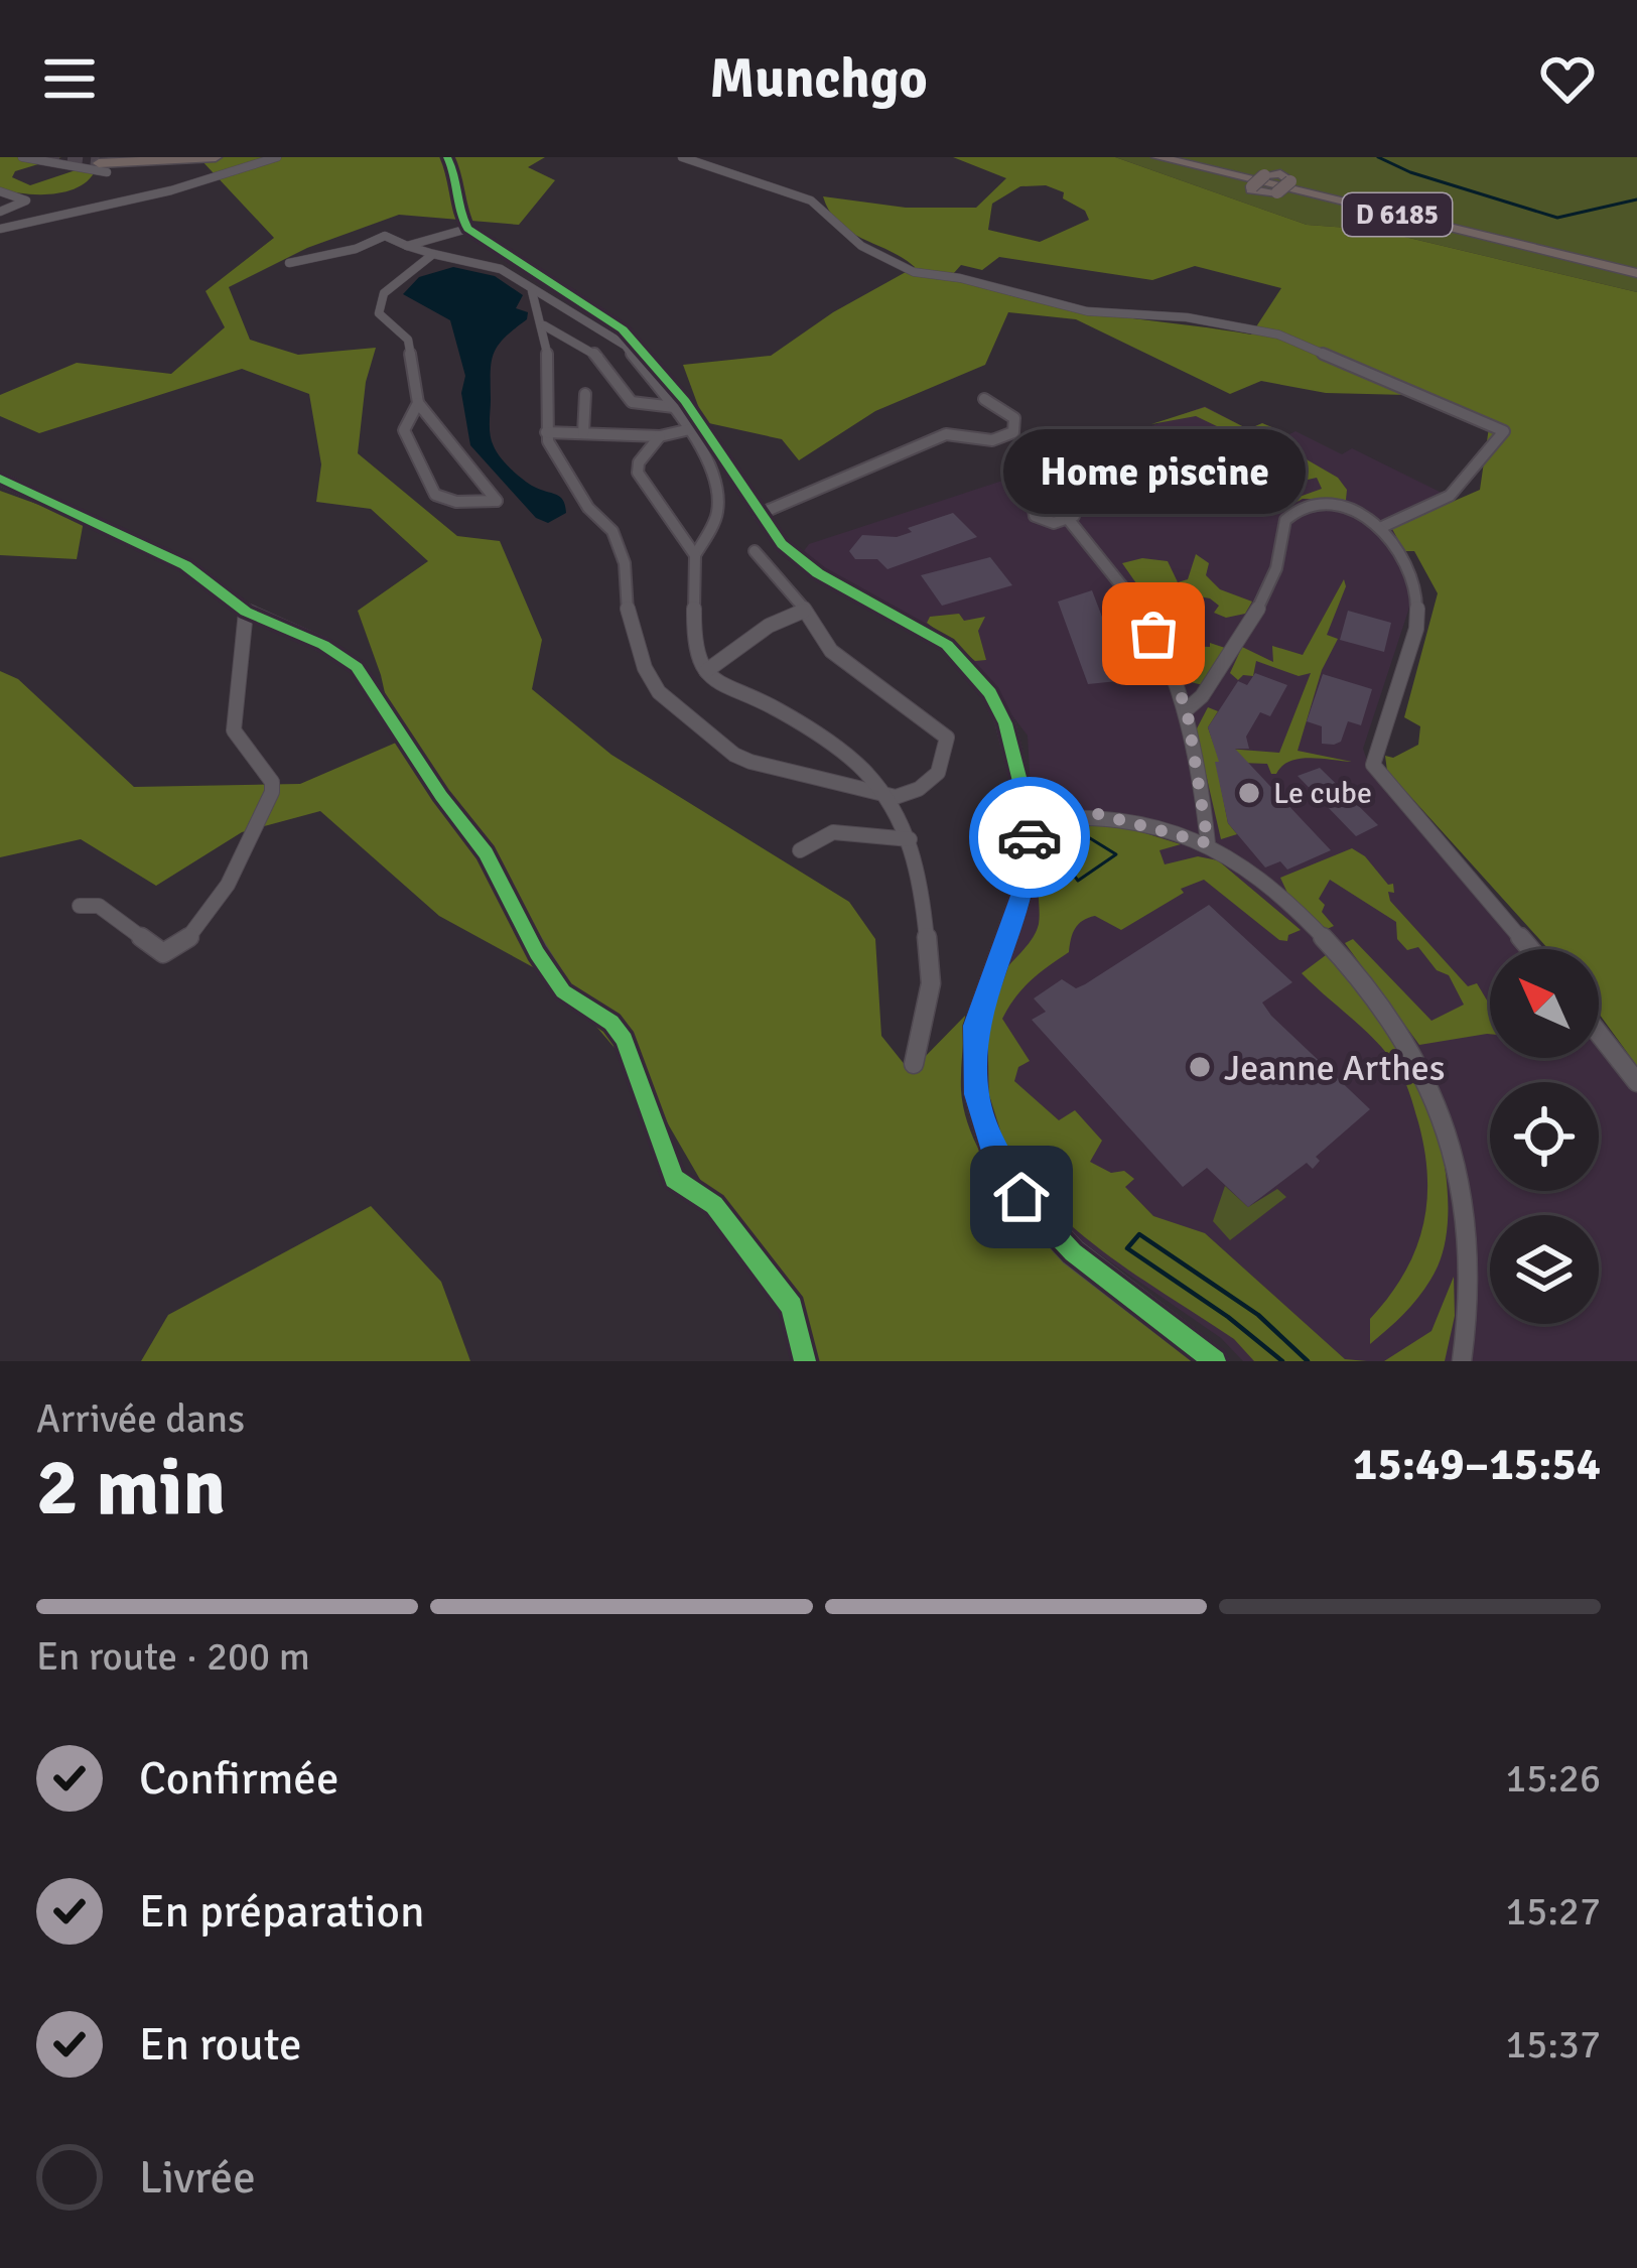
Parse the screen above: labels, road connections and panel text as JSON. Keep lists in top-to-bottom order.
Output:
{
  "streets": {
    "highway": ["D 6185"]
  },
  "places": ["Home piscine", "Le cube", "Jeanne Arthes"],
  "north": "top left",
  "page": {
    "header": "Munchgo",
    "bubble": "Home piscine",
    "heading": ["2 min", "Arrivée dans", "15:49–15:54"],
    "bar": "En route · 200 m",
    "list": [
      ["Confirmée", "15:26"],
      ["En préparation", "15:27"],
      ["En route", "15:37"],
      "Livrée"
    ]
  }
}
